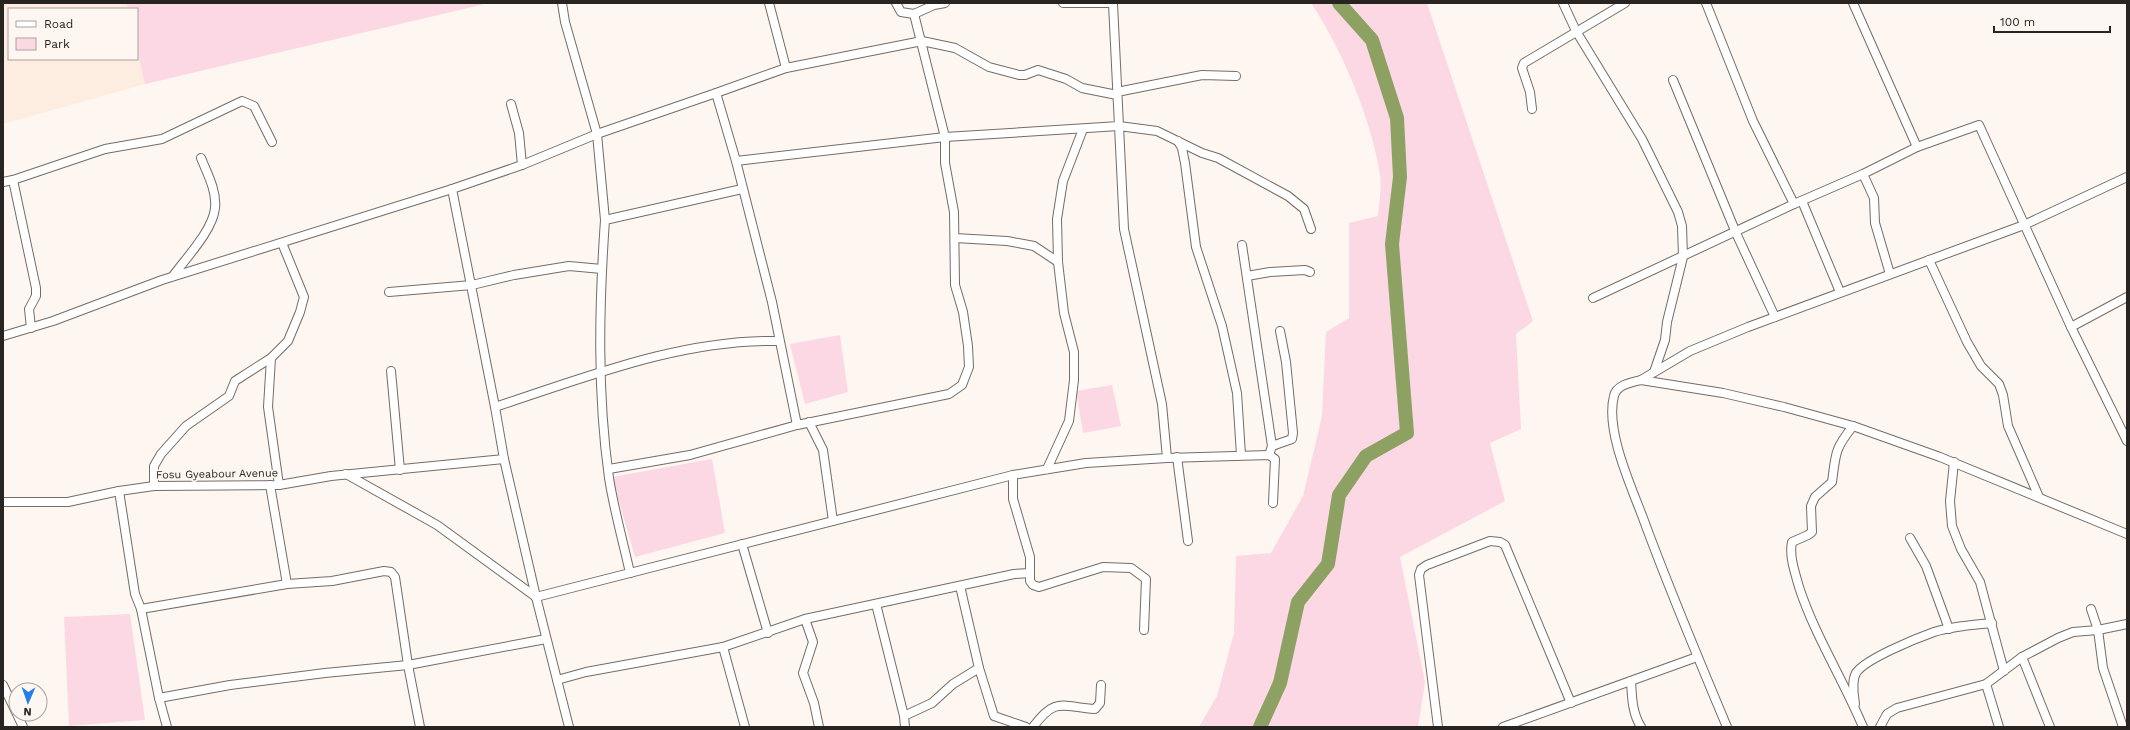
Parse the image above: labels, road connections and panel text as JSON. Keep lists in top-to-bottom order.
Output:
{
  "streets": {
    "street": ["Fosu Gyeabour Avenue"]
  },
  "legend": ["Road", "Park"],
  "scale_bar": "100 m",
  "north": "bottom"
}
